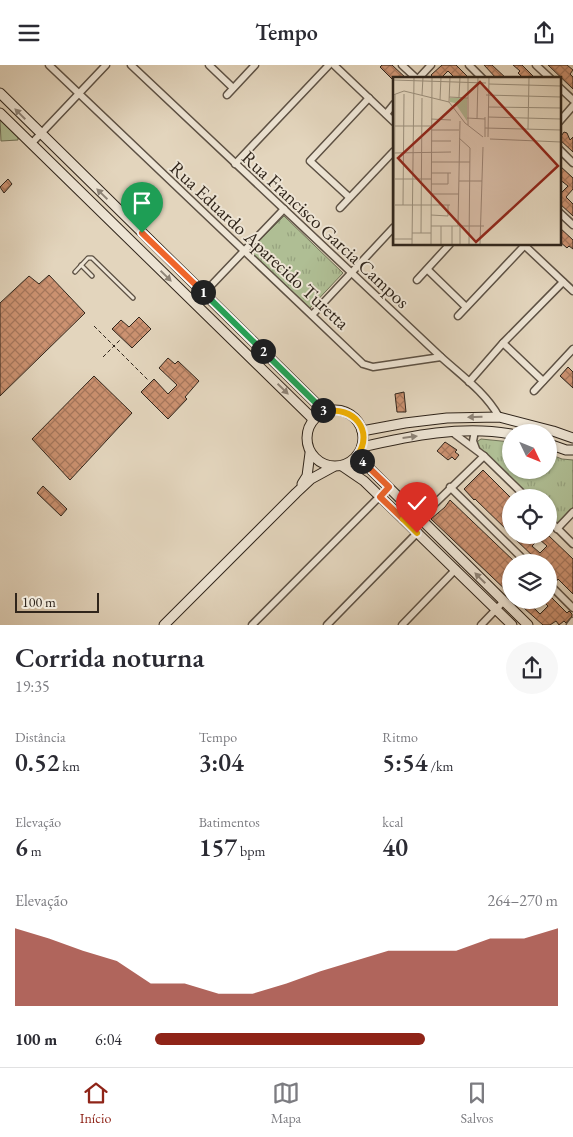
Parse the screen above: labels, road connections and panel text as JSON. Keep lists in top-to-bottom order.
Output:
{
  "streets": {
    "street": ["Rua Francisco Garcia Campos", "Rua Eduardo Aparecido Turetta"]
  },
  "crossings": [
    ["Rua Francisco Garcia Campos", "Rua Eduardo Aparecido Turetta"]
  ],
  "scale_bar": "100 m",
  "north": "bottom right",
  "page": {
    "header": "Tempo",
    "pins": [
      "1",
      "2",
      "3",
      "4"
    ],
    "scale": "100 m",
    "heading": ["Corrida noturna", "19:35"],
    "stats": [
      ["Distância", "0.52 km"],
      ["Tempo", "3:04"],
      ["Ritmo", "5:54 /km"],
      ["Elevação", "6 m"],
      ["Batimentos", "157 bpm"],
      ["kcal", "40"]
    ],
    "chart": ["Elevação", "264–270 m"],
    "list": [
      {
        "name": "100 m",
        "note": "6:04"
      }
    ],
    "tabs": ["Início", "Mapa", "Salvos"]
  }
}
